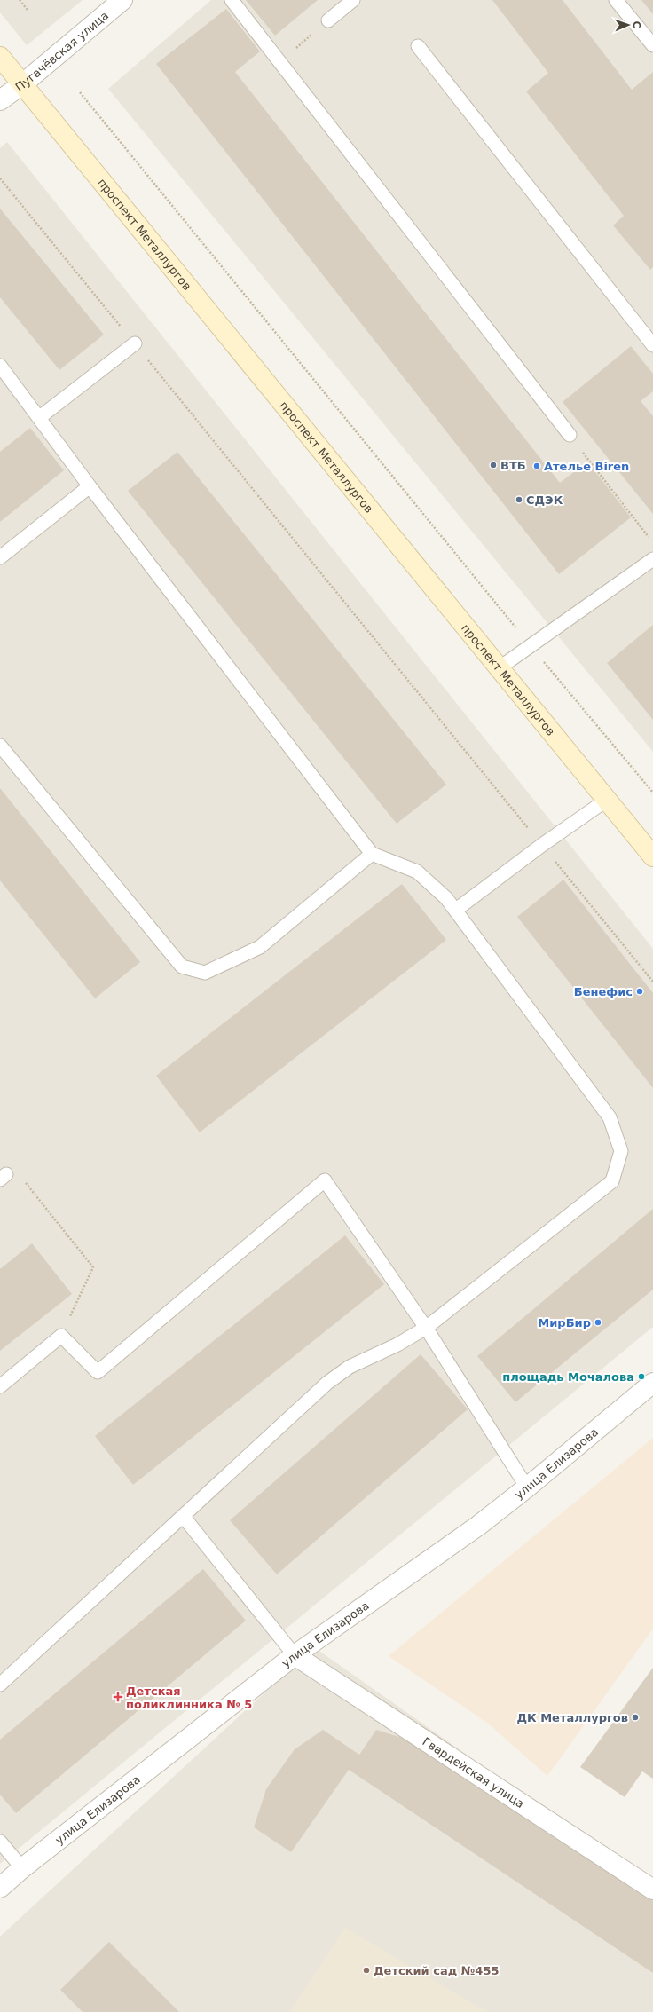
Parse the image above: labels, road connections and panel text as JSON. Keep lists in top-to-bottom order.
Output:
{
  "streets": {
    "street": [
      "Пугачёвская улица",
      "проспект Металлургов",
      "улица Елизарова",
      "Гвардейская улица"
    ]
  },
  "crossings": [
    ["Пугачёвская улица", "проспект Металлургов"],
    ["улица Елизарова", "Гвардейская улица"]
  ],
  "places": {
    "other": [
      "ВТБ",
      "Ателье Biren",
      "СДЭК",
      "Бенефис",
      "МирБир",
      "площадь Мочалова",
      "ДК Металлургов",
      "Детский сад №455"
    ],
    "health": ["Детская поликлинника № 5"]
  },
  "north": "right"
}
